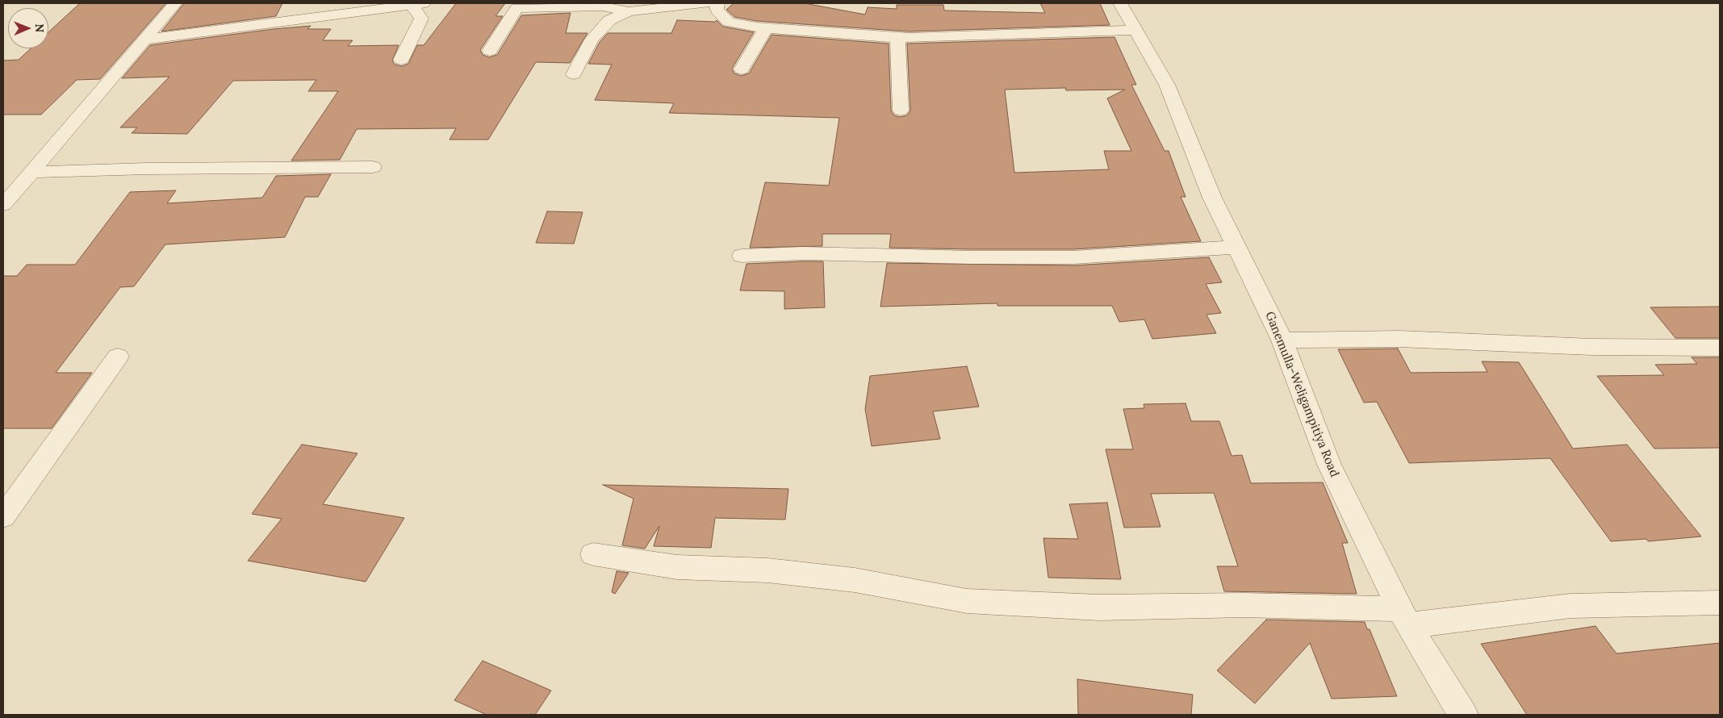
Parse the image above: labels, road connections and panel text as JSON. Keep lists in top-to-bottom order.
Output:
{
  "streets": {
    "street": ["Ganemulla-Weligampitiya Road"]
  },
  "north": "right"
}
